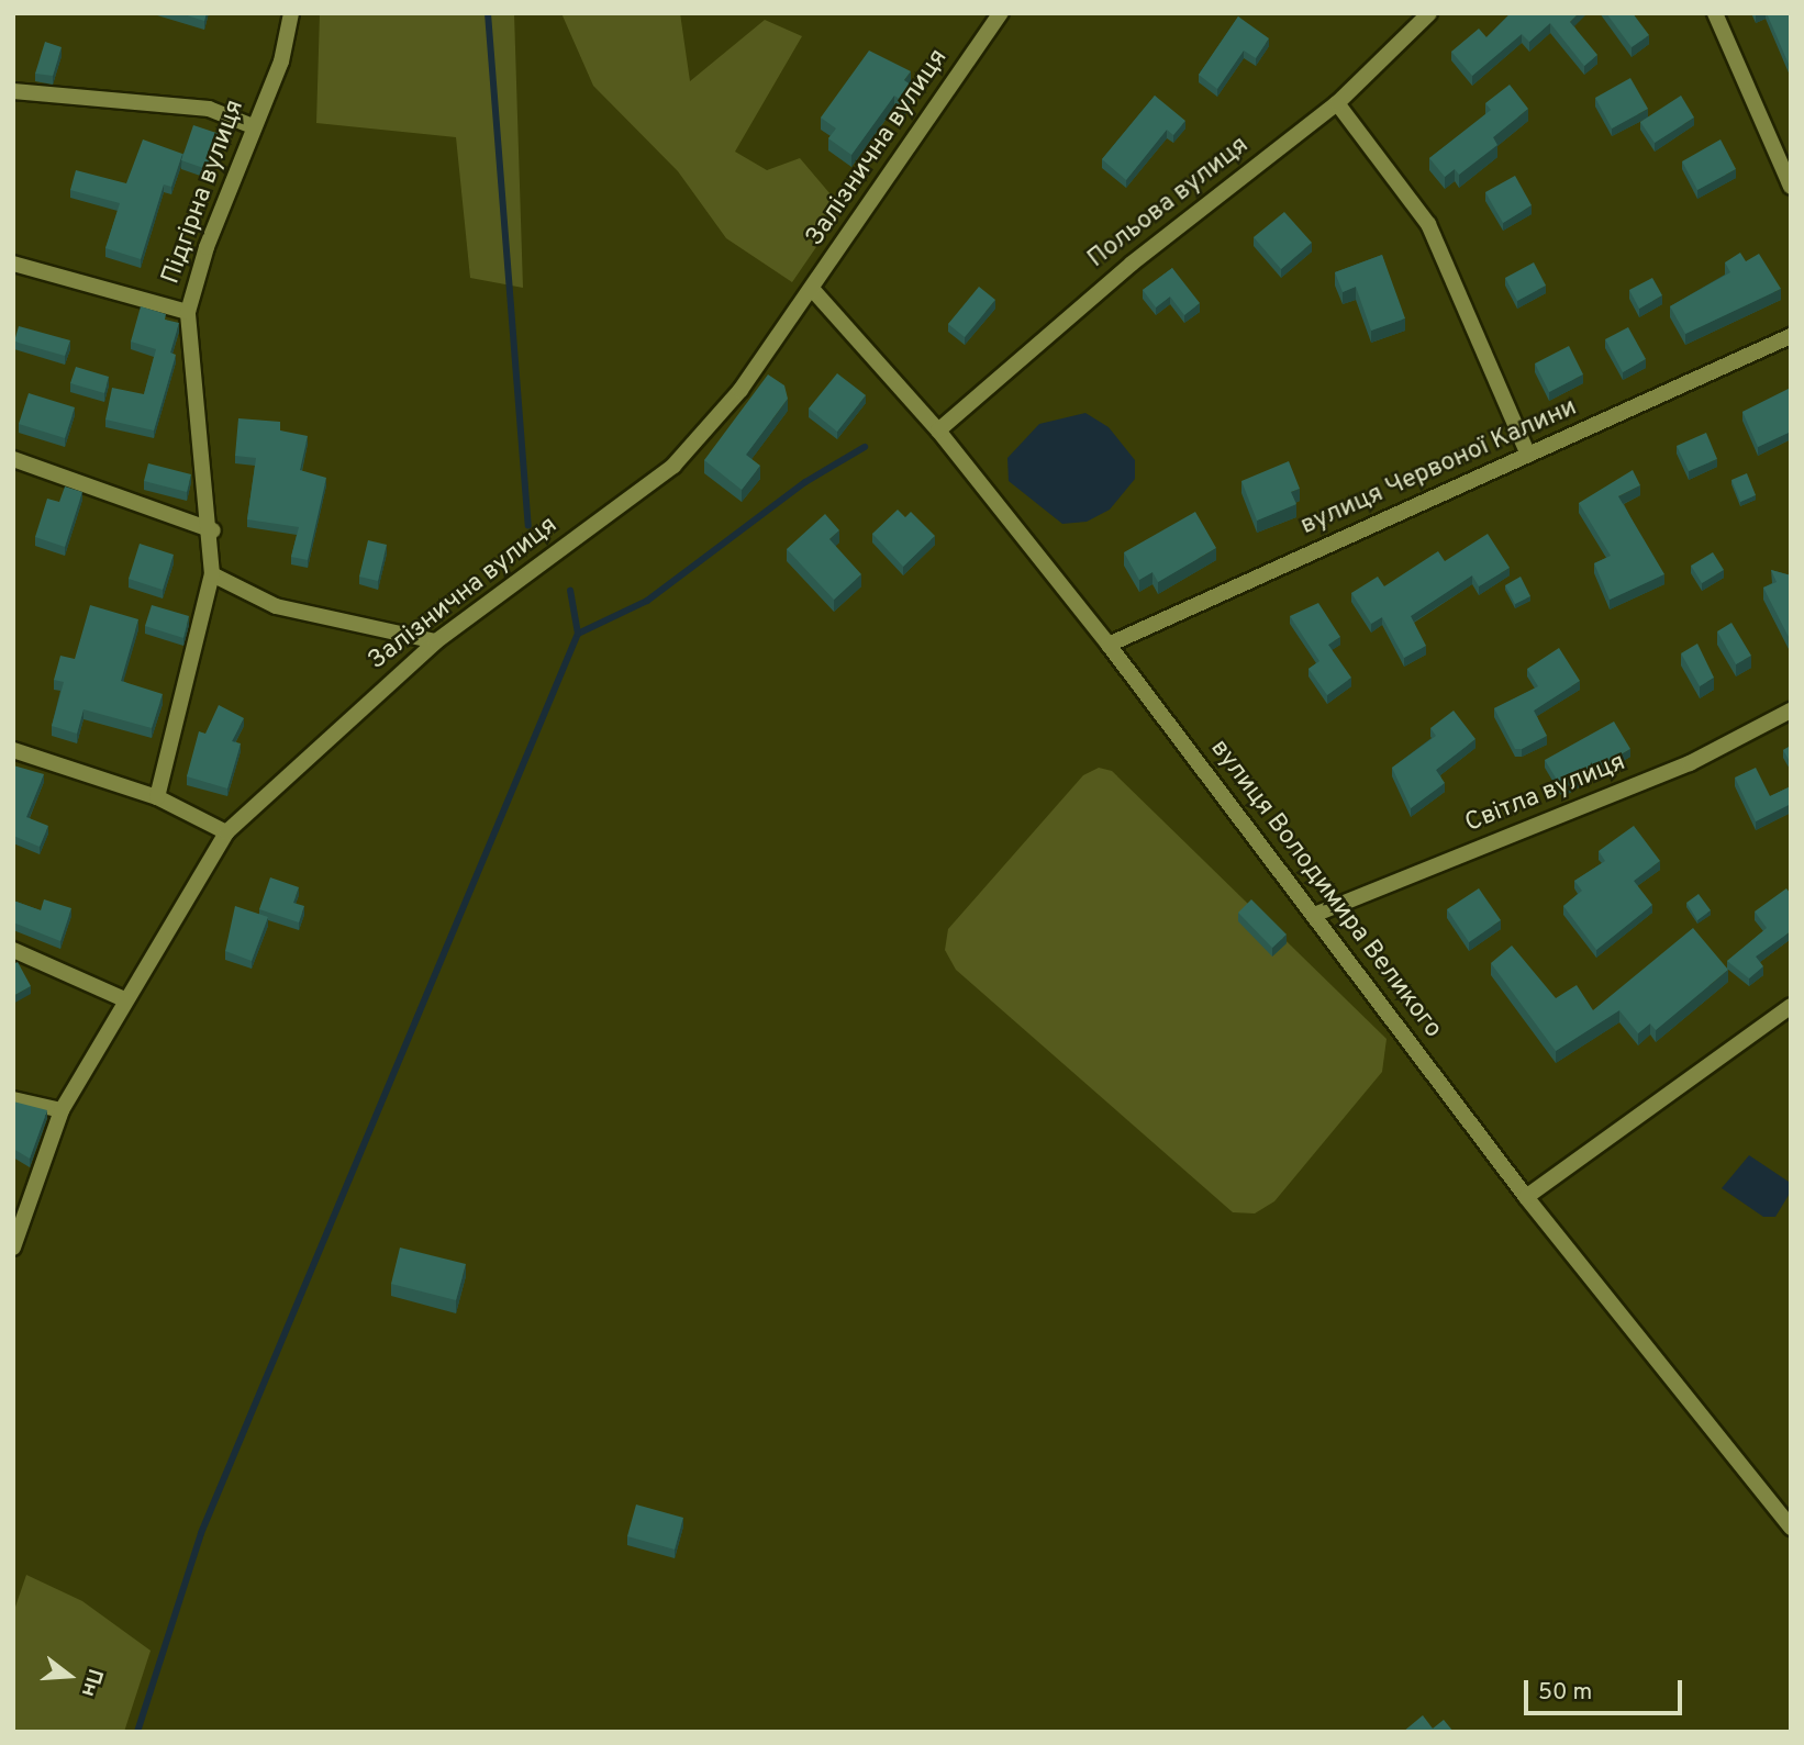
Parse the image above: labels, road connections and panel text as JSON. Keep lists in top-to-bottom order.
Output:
{
  "streets": {
    "street": [
      "Залізнична вулиця",
      "Підгірна вулиця",
      "Польова вулиця",
      "вулиця Червоної Калини",
      "Світла вулиця",
      "вулиця Володимира Великого"
    ]
  },
  "crossings": [
    ["Залізнична вулиця", "вулиця Володимира Великого"],
    ["Польова вулиця", "вулиця Володимира Великого"],
    ["вулиця Червоної Калини", "вулиця Володимира Великого"],
    ["Світла вулиця", "вулиця Володимира Великого"]
  ],
  "scale_bar": "50 m",
  "north": "right"
}
